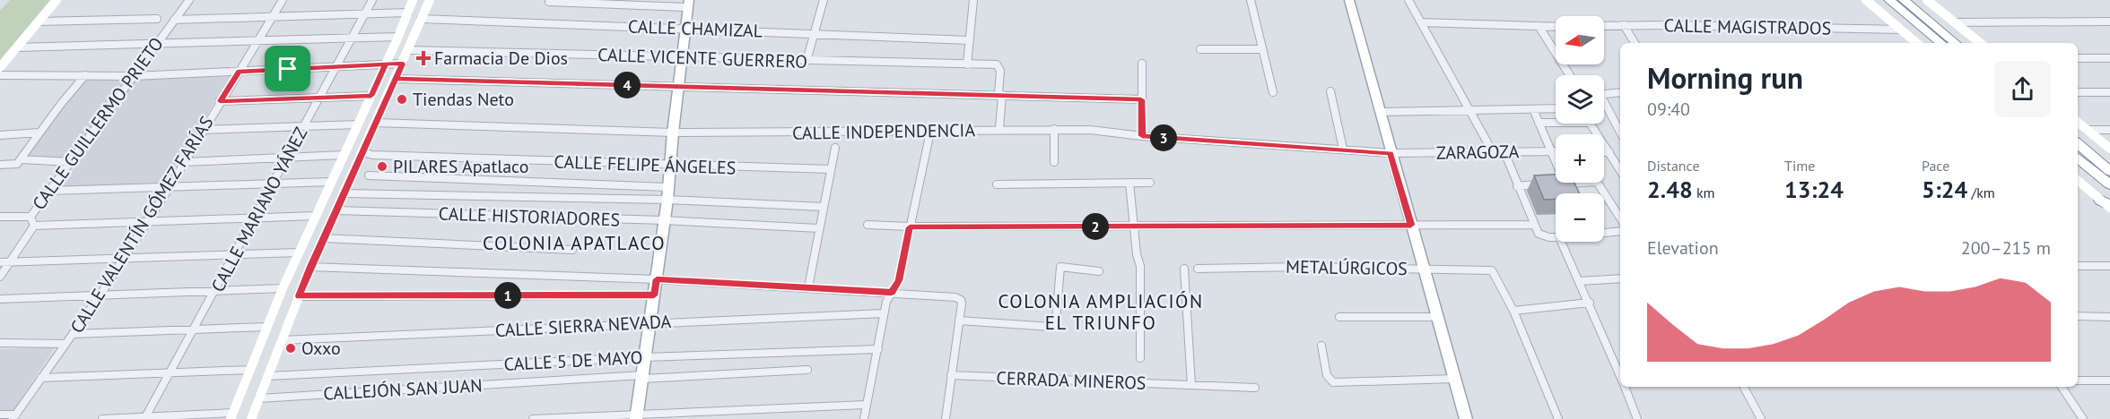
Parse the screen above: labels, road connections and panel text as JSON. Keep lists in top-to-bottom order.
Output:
{
  "streets": {
    "street": [
      "CALLE MAGISTRADOS",
      "CALLE CHAMIZAL",
      "CALLE VICENTE GUERRERO",
      "CALLE GUILLERMO PRIETO",
      "CALLE INDEPENDENCIA",
      "ZARAGOZA",
      "CALLE FELIPE ÁNGELES",
      "CALLE MARIANO YÁÑEZ",
      "CALLE HISTORIADORES",
      "CALLE VALENTÍN GÓMEZ FARÍAS",
      "METALÚRGICOS",
      "CALLE SIERRA NEVADA",
      "CALLE 5 DE MAYO",
      "CERRADA MINEROS",
      "CALLEJÓN SAN JUAN"
    ]
  },
  "crossings": [
    ["CALLE INDEPENDENCIA", "ZARAGOZA"]
  ],
  "districts": ["COLONIA APATLACO", "COLONIA AMPLIACIÓN EL TRIUNFO"],
  "places": {
    "health": ["Farmacia De Dios"],
    "other": ["Tiendas Neto", "PILARES Apatlaco", "Oxxo"]
  },
  "north": "left",
  "page": {
    "map_buttons": ["+", "−"],
    "heading": ["Morning run", "09:40"],
    "pins": [
      "4",
      "3",
      "2",
      "1"
    ],
    "stats": [
      ["Distance", "2.48 km"],
      ["Time", "13:24"],
      ["Pace", "5:24 /km"]
    ],
    "chart": ["Elevation", "200–215 m"]
  }
}
